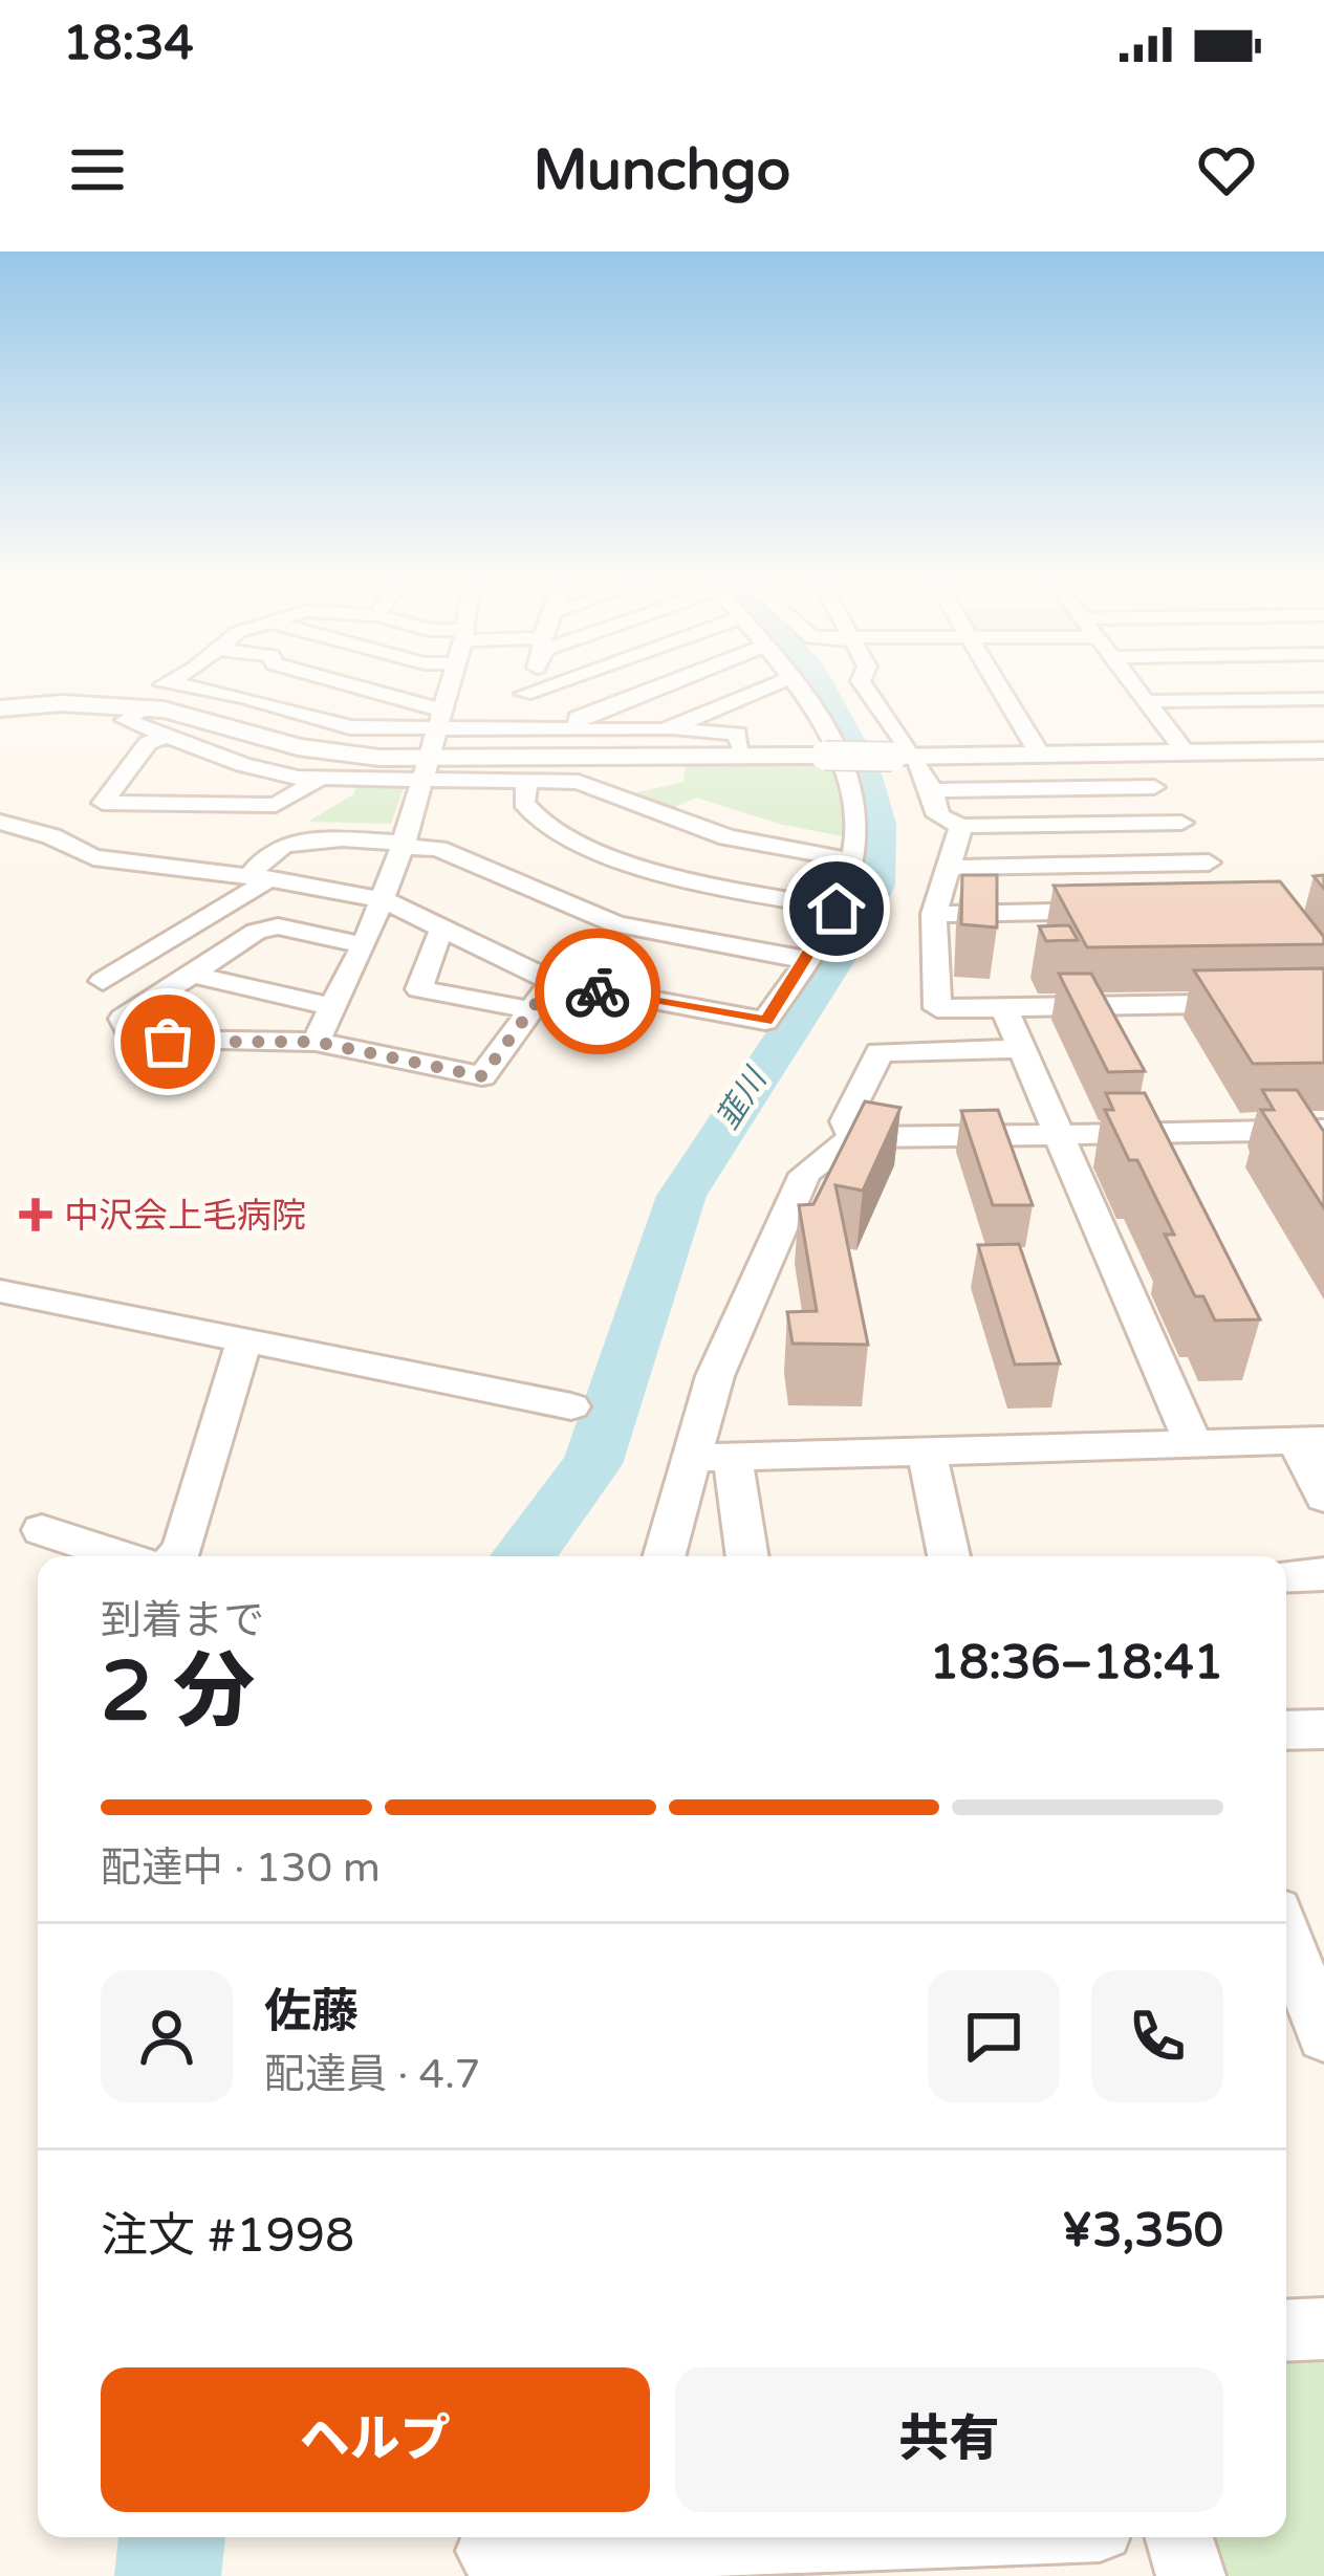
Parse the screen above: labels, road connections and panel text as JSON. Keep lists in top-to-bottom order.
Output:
{
  "water": ["韮川"],
  "places": {
    "health": ["中沢会上毛病院"]
  },
  "page": {
    "status": "18:34",
    "header": "Munchgo",
    "heading": ["2 分", "到着まで", "18:36–18:41"],
    "panel": [
      "佐藤",
      "配達員 · 4.7",
      "注文 #1998",
      "¥3,350"
    ],
    "bar": "配達中 · 130 m",
    "buttons": ["ヘルプ", "共有"]
  }
}
